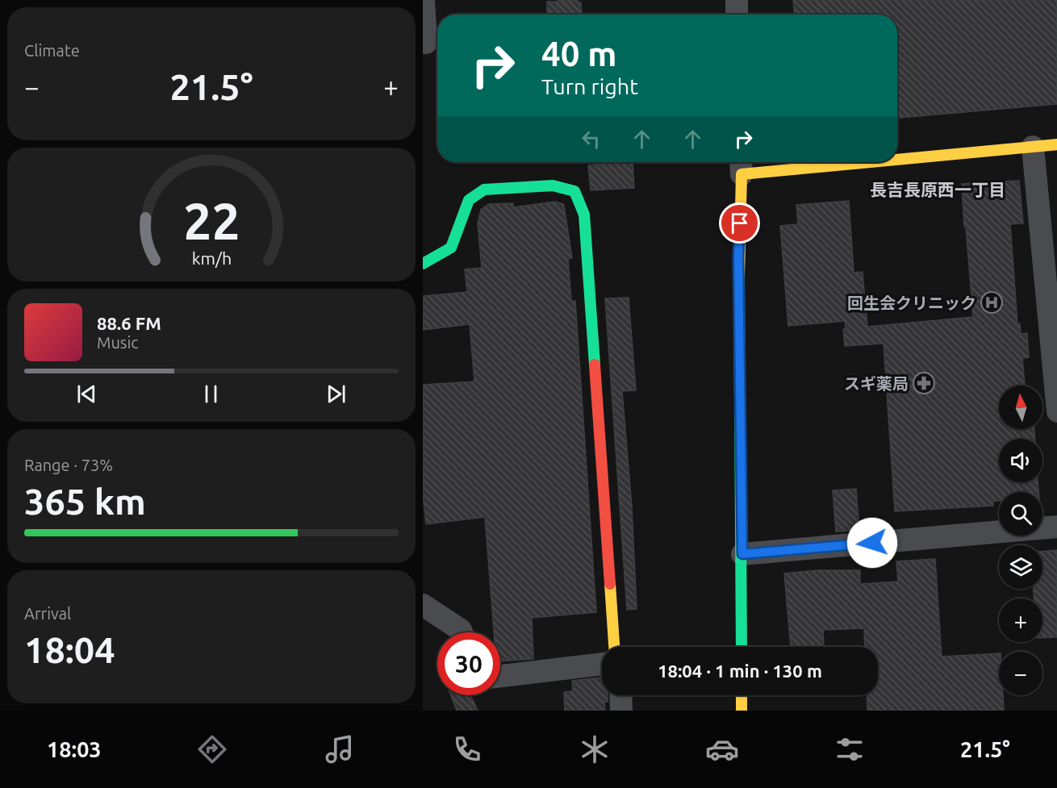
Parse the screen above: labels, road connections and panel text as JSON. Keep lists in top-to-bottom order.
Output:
{
  "districts": ["長吉長原西一丁目"],
  "places": {
    "hospital": ["回生会クリニック"],
    "pharmacy": ["スギ薬局"]
  },
  "north": "top",
  "page": {
    "tile": [
      "Climate",
      ["Range · 73%", "365 km"],
      ["Arrival", "18:04"]
    ],
    "turn": ["40 m", "Turn right"],
    "heat": ["−", "21.5°", "+"],
    "song": ["88.6 FM", "Music"],
    "map_buttons": ["+", "−"],
    "limit": "30",
    "trip": "18:04 · 1 min · 130 m",
    "tabs": ["18:03", "21.5°"],
    "gauge": ["22", "km/h"]
  }
}
